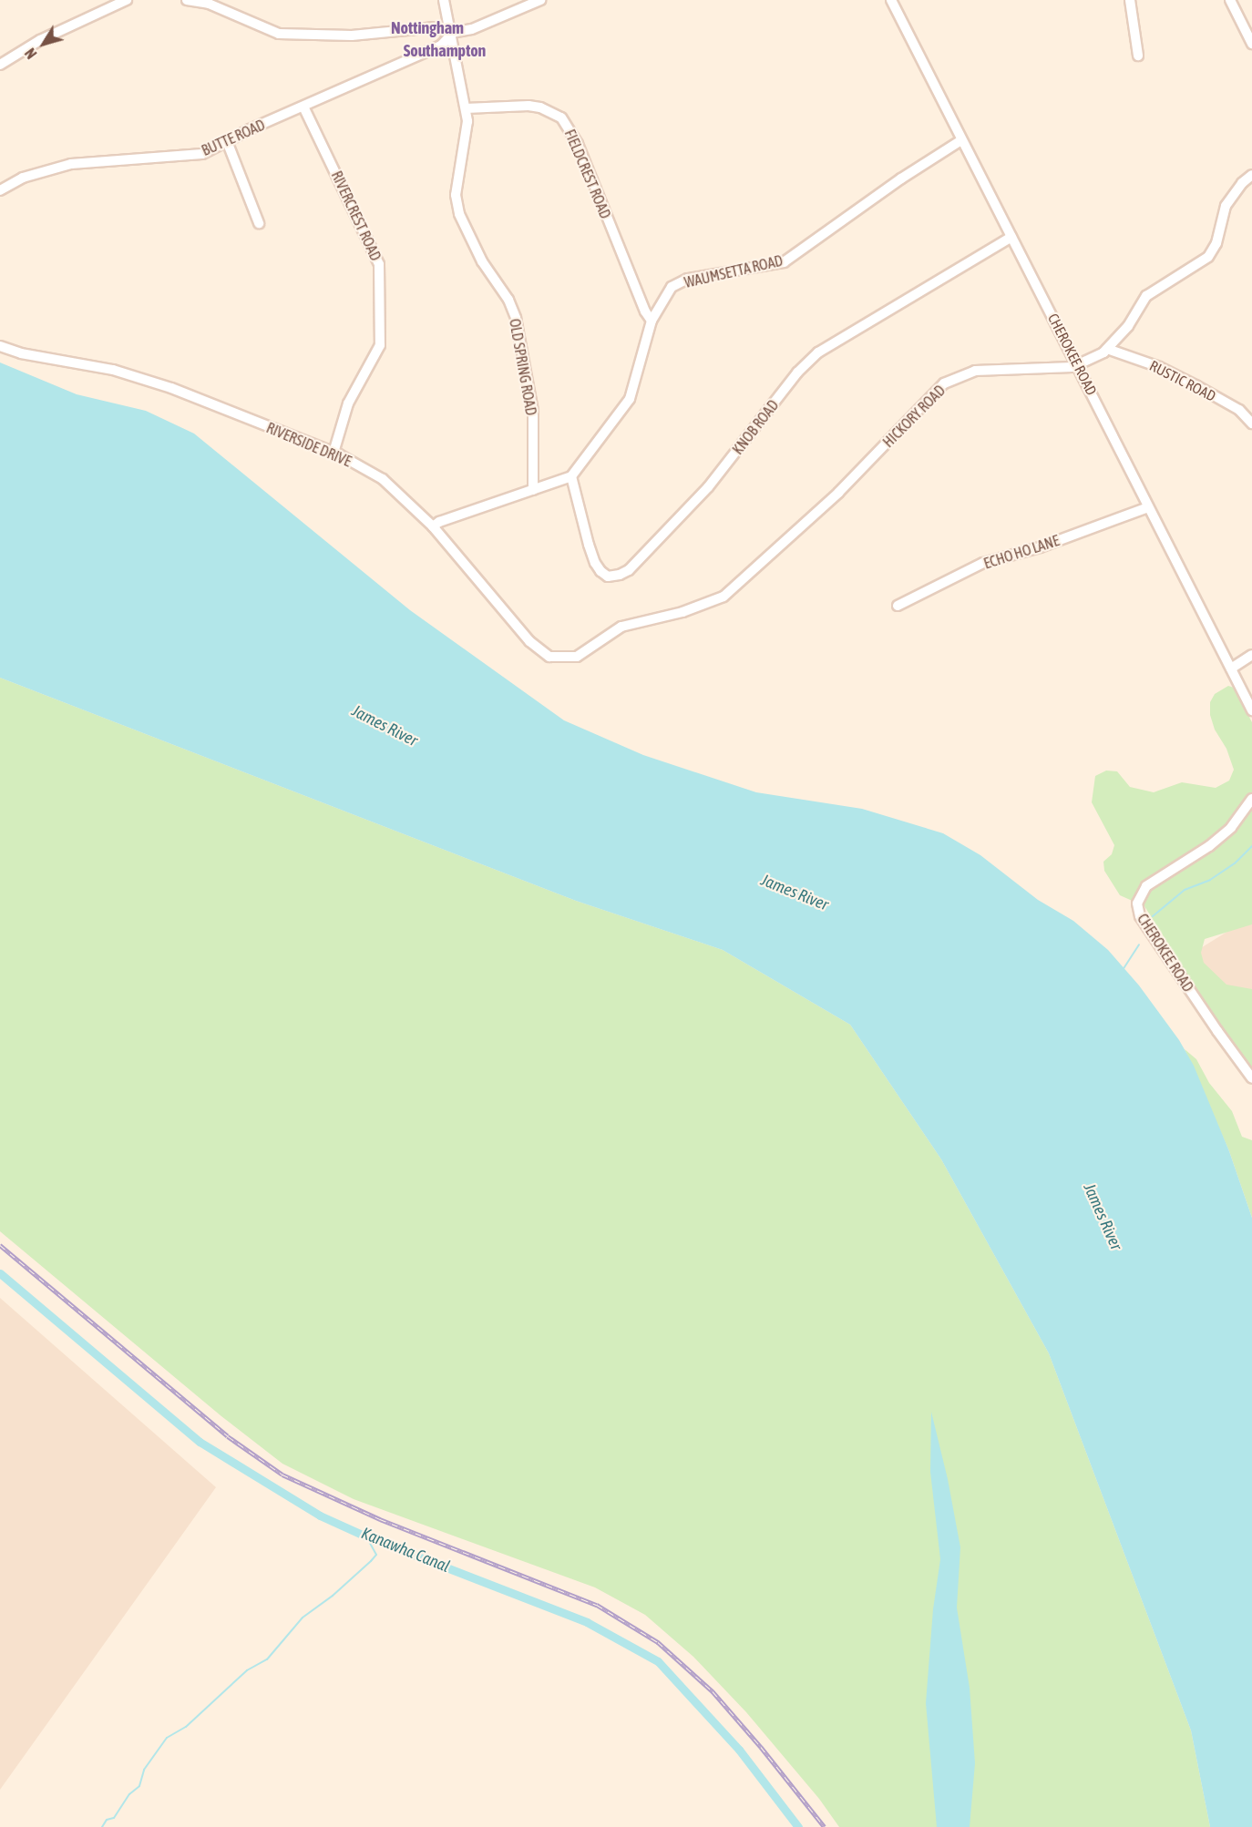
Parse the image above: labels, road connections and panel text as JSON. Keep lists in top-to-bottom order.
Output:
{
  "streets": {
    "street": [
      "BUTTE ROAD",
      "FIELDCREST ROAD",
      "RIVERCREST ROAD",
      "WAUMSETTA ROAD",
      "CHEROKEE ROAD",
      "OLD SPRING ROAD",
      "RUSTIC ROAD",
      "HICKORY ROAD",
      "KNOB ROAD",
      "RIVERSIDE DRIVE",
      "ECHO HO LANE"
    ]
  },
  "crossings": [
    ["BUTTE ROAD", "RIVERCREST ROAD"],
    ["BUTTE ROAD", "OLD SPRING ROAD"],
    ["FIELDCREST ROAD", "WAUMSETTA ROAD"],
    ["FIELDCREST ROAD", "OLD SPRING ROAD"],
    ["RIVERCREST ROAD", "RIVERSIDE DRIVE"],
    ["WAUMSETTA ROAD", "CHEROKEE ROAD"],
    ["WAUMSETTA ROAD", "KNOB ROAD"],
    ["CHEROKEE ROAD", "HICKORY ROAD"],
    ["CHEROKEE ROAD", "KNOB ROAD"],
    ["CHEROKEE ROAD", "ECHO HO LANE"],
    ["RUSTIC ROAD", "HICKORY ROAD"],
    ["HICKORY ROAD", "RIVERSIDE DRIVE"]
  ],
  "districts": ["Nottingham", "Southampton"],
  "water": ["James River", "Kanawha Canal"],
  "north": "bottom left"
}
